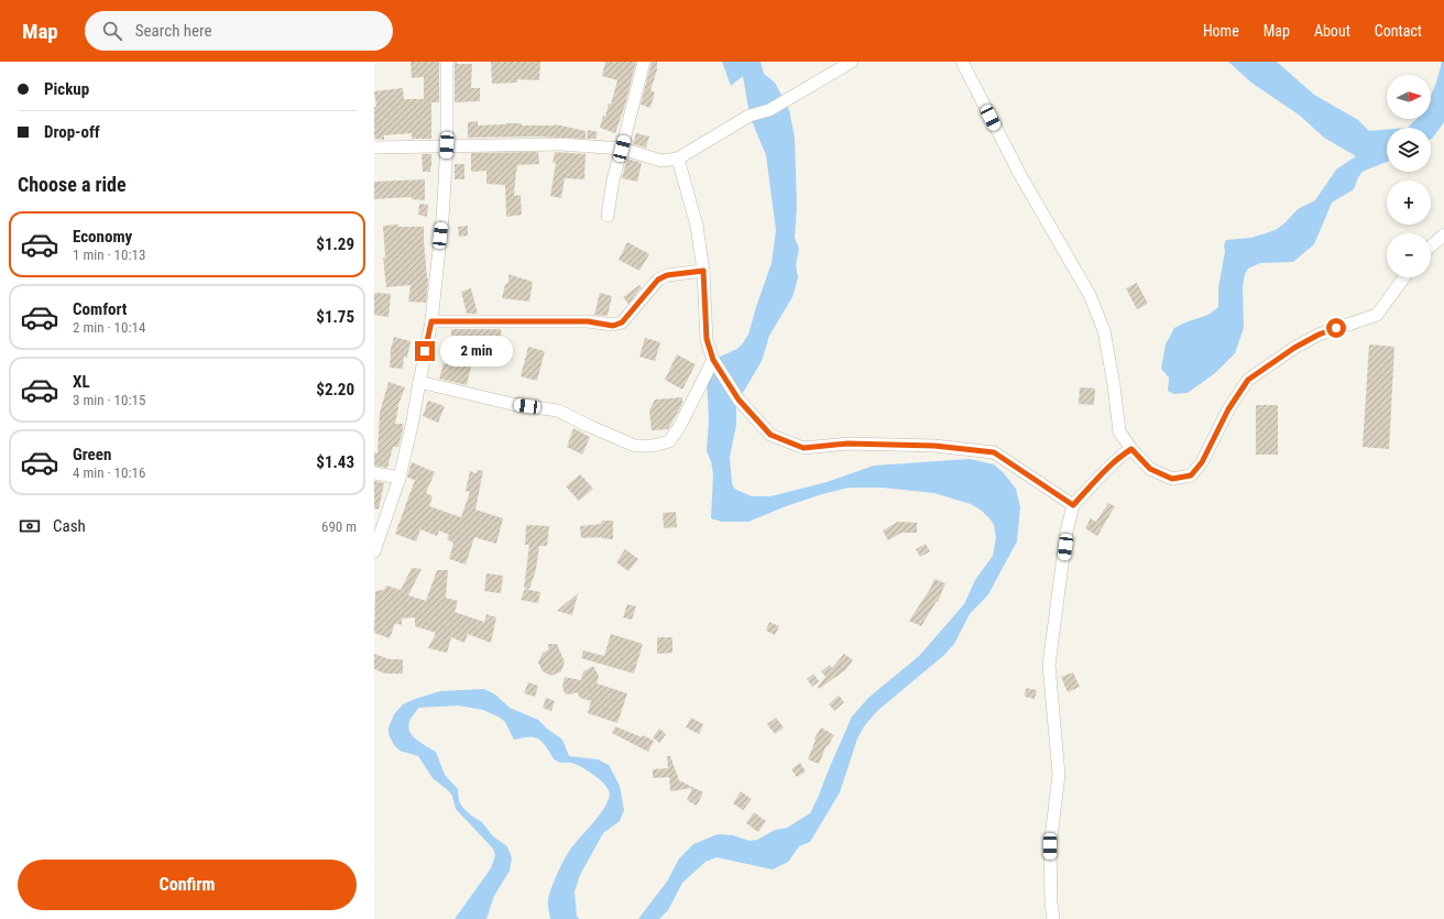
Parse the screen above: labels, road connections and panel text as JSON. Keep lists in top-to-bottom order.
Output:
{
  "north": "right",
  "page": {
    "header": "Map",
    "search": "Search here",
    "nav": [
      "Home",
      "Map",
      "About",
      "Contact"
    ],
    "banner": ["Pickup", "Drop-off"],
    "map_buttons": ["+", "−"],
    "heading": "Choose a ride",
    "list": [
      {
        "name": "Economy",
        "note": "1 min · 10:13",
        "value": "$1.29"
      },
      {
        "name": "Comfort",
        "note": "2 min · 10:14",
        "value": "$1.75"
      },
      {
        "name": "XL",
        "note": "3 min · 10:15",
        "value": "$2.20"
      },
      {
        "name": "Green",
        "note": "4 min · 10:16",
        "value": "$1.43"
      }
    ],
    "bubble": "2 min",
    "pay": ["Cash", "690 m"],
    "buttons": "Confirm"
  }
}
